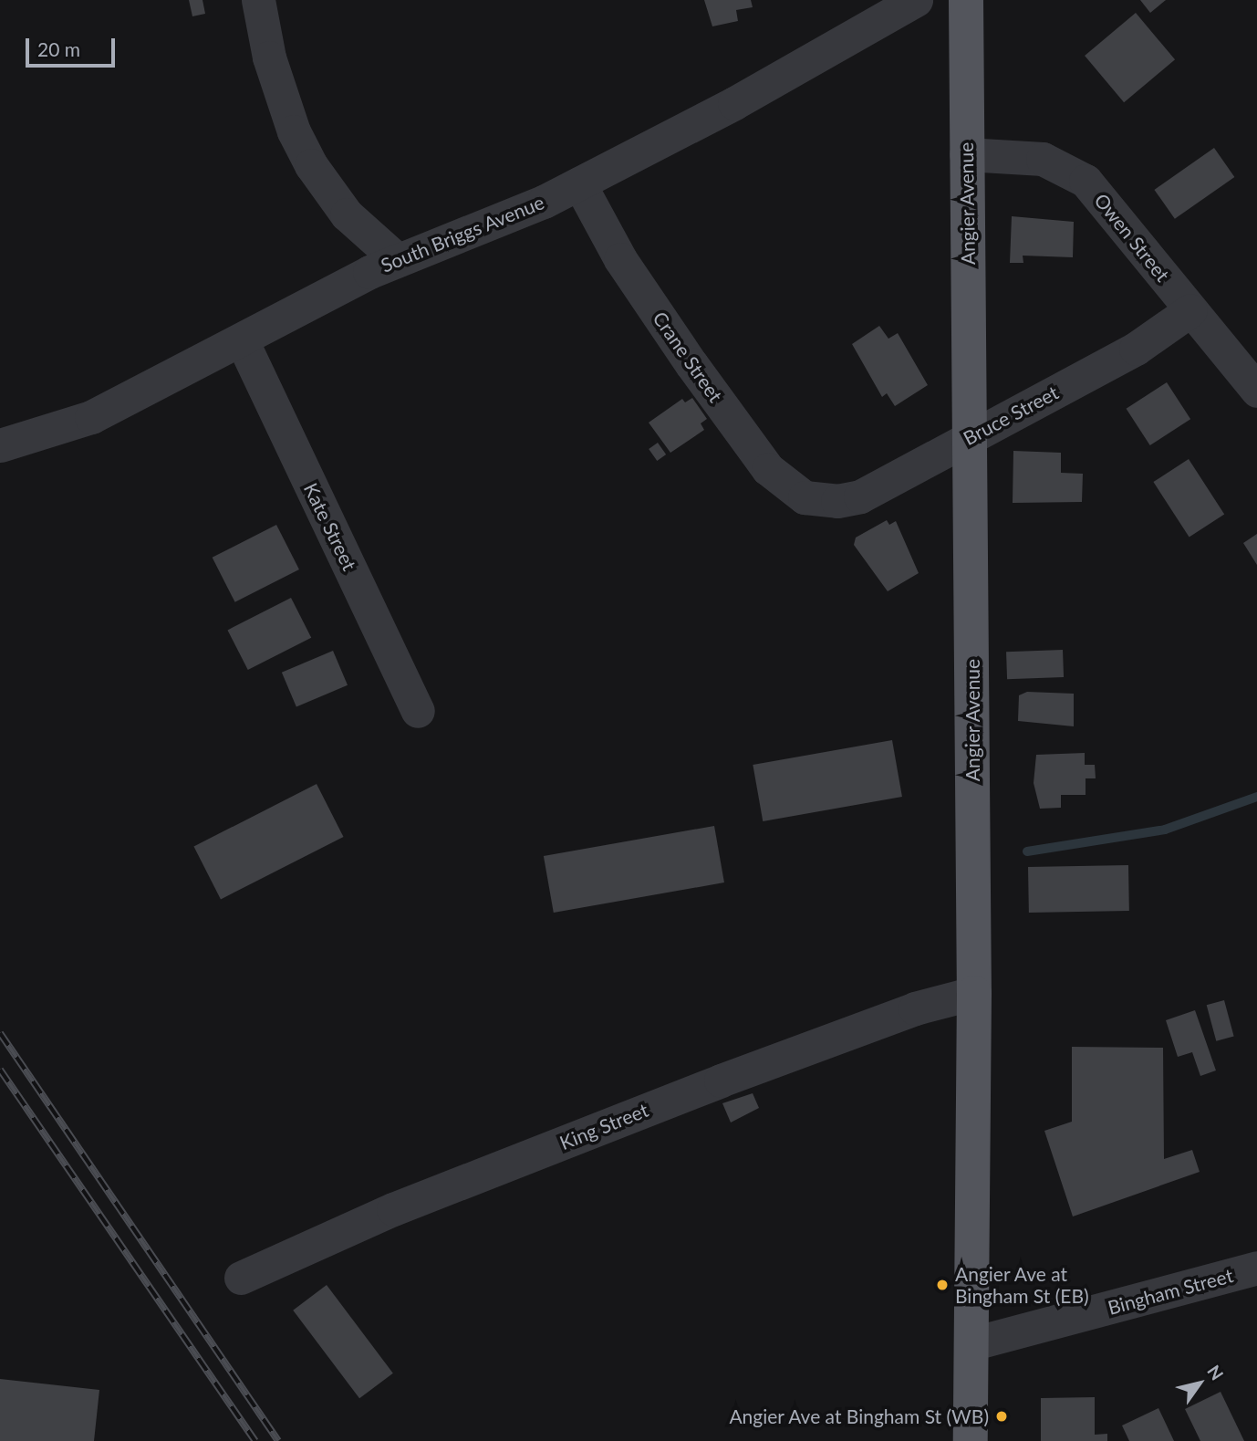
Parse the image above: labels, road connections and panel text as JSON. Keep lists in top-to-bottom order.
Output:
{
  "streets": {
    "main road": ["Angier Avenue"],
    "street": [
      "South Briggs Avenue",
      "Owen Street",
      "Crane Street",
      "Bruce Street",
      "Kate Street",
      "King Street",
      "Bingham Street"
    ]
  },
  "crossings": [
    ["Angier Avenue", "Owen Street"],
    ["Angier Avenue", "Bruce Street"],
    ["Angier Avenue", "King Street"],
    ["Angier Avenue", "Bingham Street"],
    ["South Briggs Avenue", "Crane Street"],
    ["South Briggs Avenue", "Kate Street"],
    ["Owen Street", "Bruce Street"],
    ["Crane Street", "Bruce Street"]
  ],
  "places": ["Angier Ave at Bingham St (EB)", "Angier Ave at Bingham St (WB)"],
  "scale_bar": "20 m",
  "north": "top right"
}
